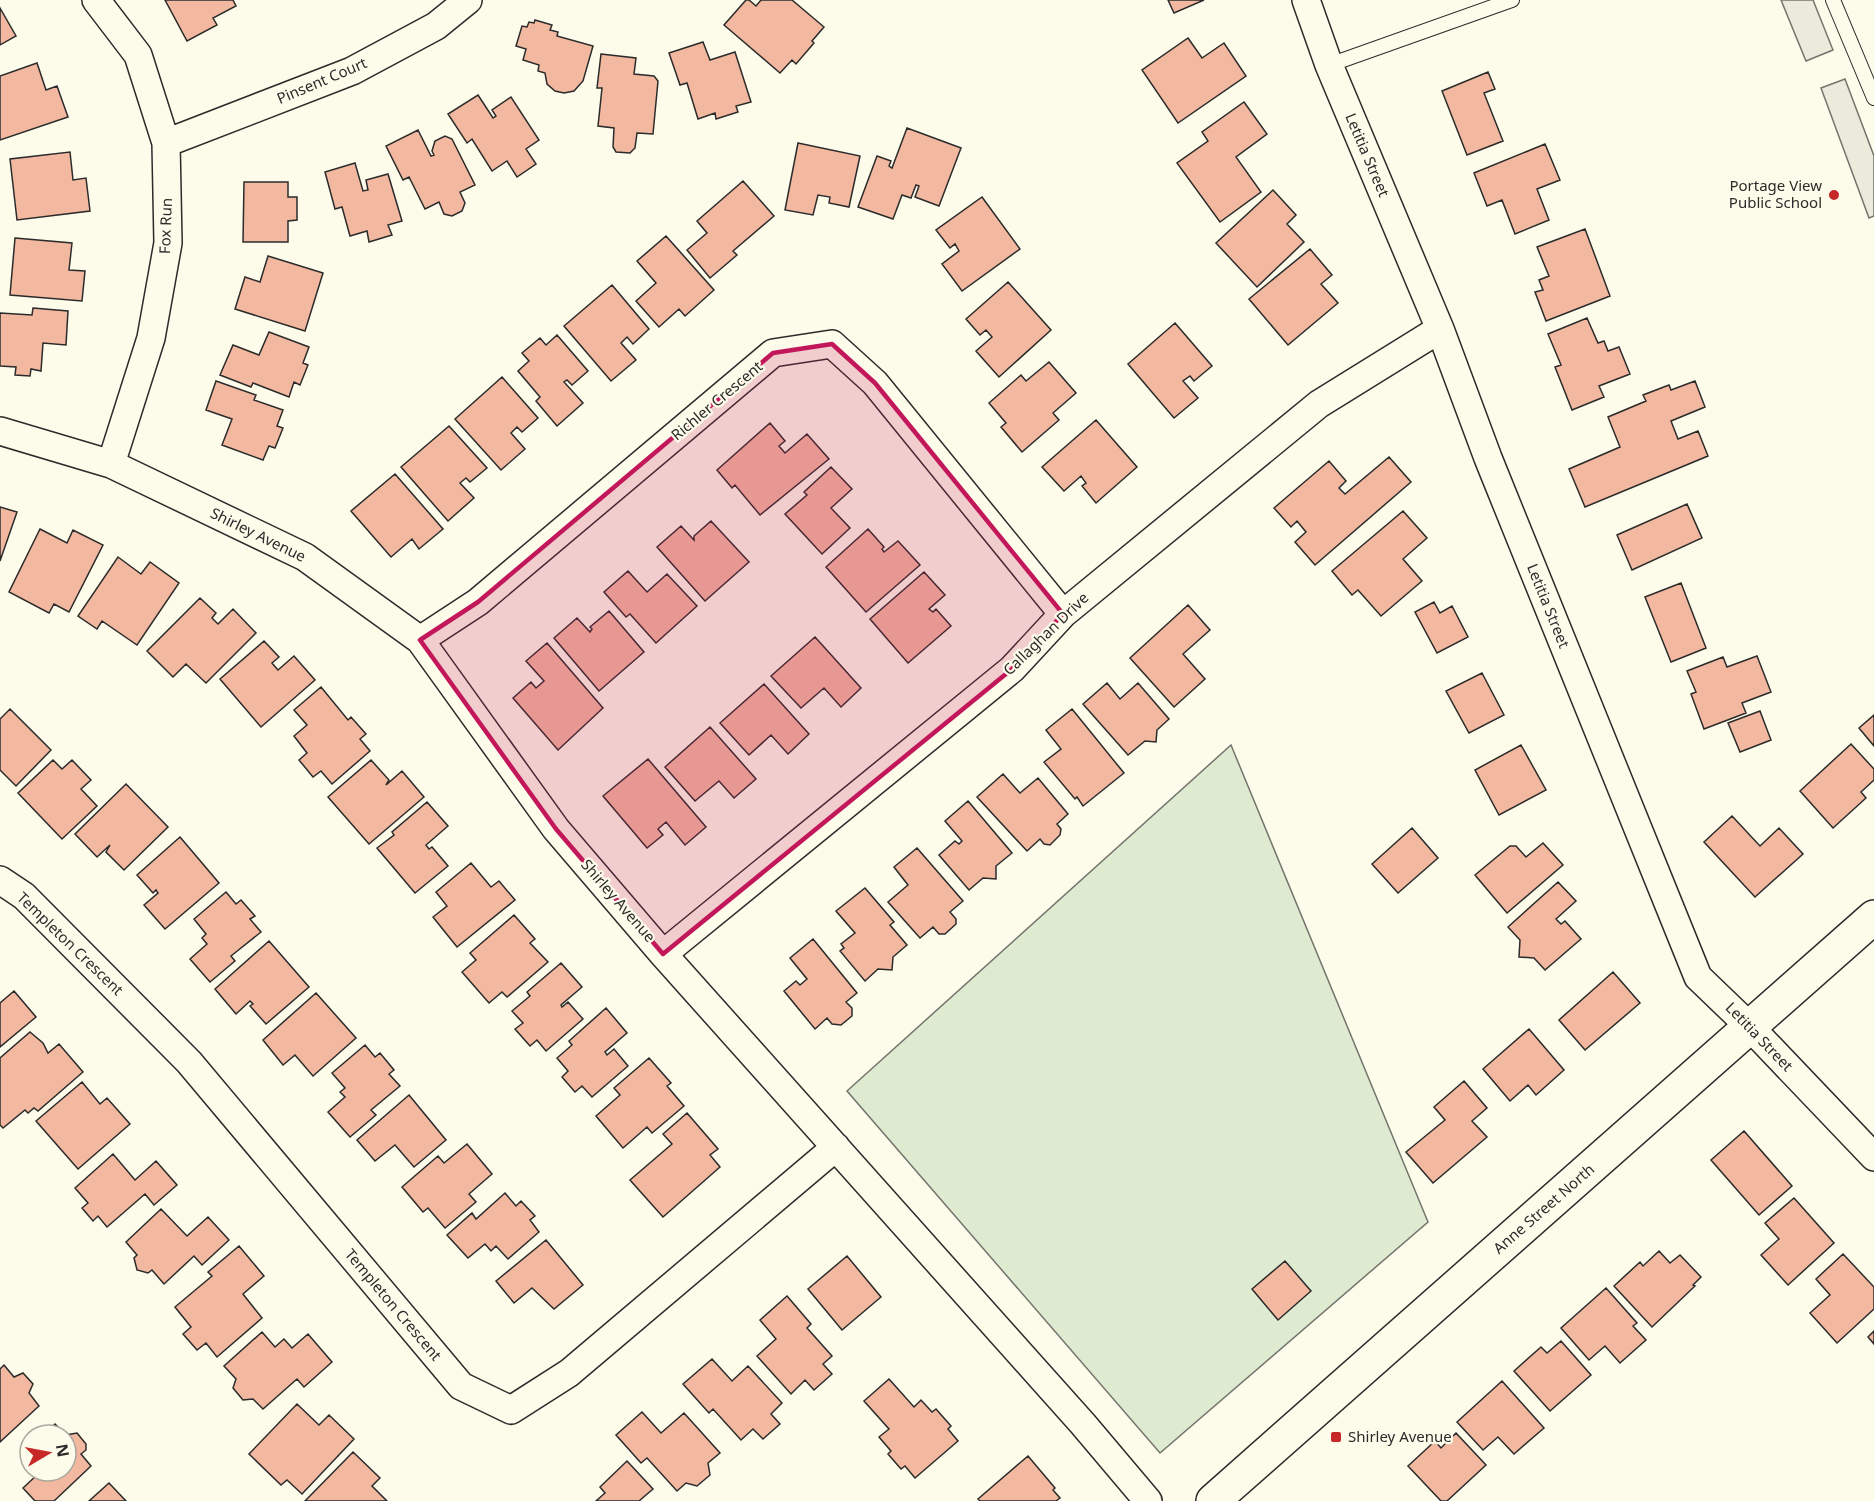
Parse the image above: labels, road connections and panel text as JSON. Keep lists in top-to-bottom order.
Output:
{
  "streets": {
    "street": [
      "Pinsent Court",
      "Letitia Street",
      "Fox Run",
      "Richler Crescent",
      "Shirley Avenue",
      "Callaghan Drive",
      "Templeton Crescent",
      "Anne Street North"
    ]
  },
  "crossings": [
    ["Pinsent Court", "Fox Run"],
    ["Letitia Street", "Callaghan Drive"],
    ["Letitia Street", "Anne Street North"],
    ["Fox Run", "Shirley Avenue"],
    ["Richler Crescent", "Shirley Avenue"],
    ["Richler Crescent", "Callaghan Drive"],
    ["Shirley Avenue", "Callaghan Drive"],
    ["Shirley Avenue", "Templeton Crescent"]
  ],
  "places": {
    "other": ["Portage View Public School"],
    "transit": ["Shirley Avenue"]
  },
  "north": "right"
}
